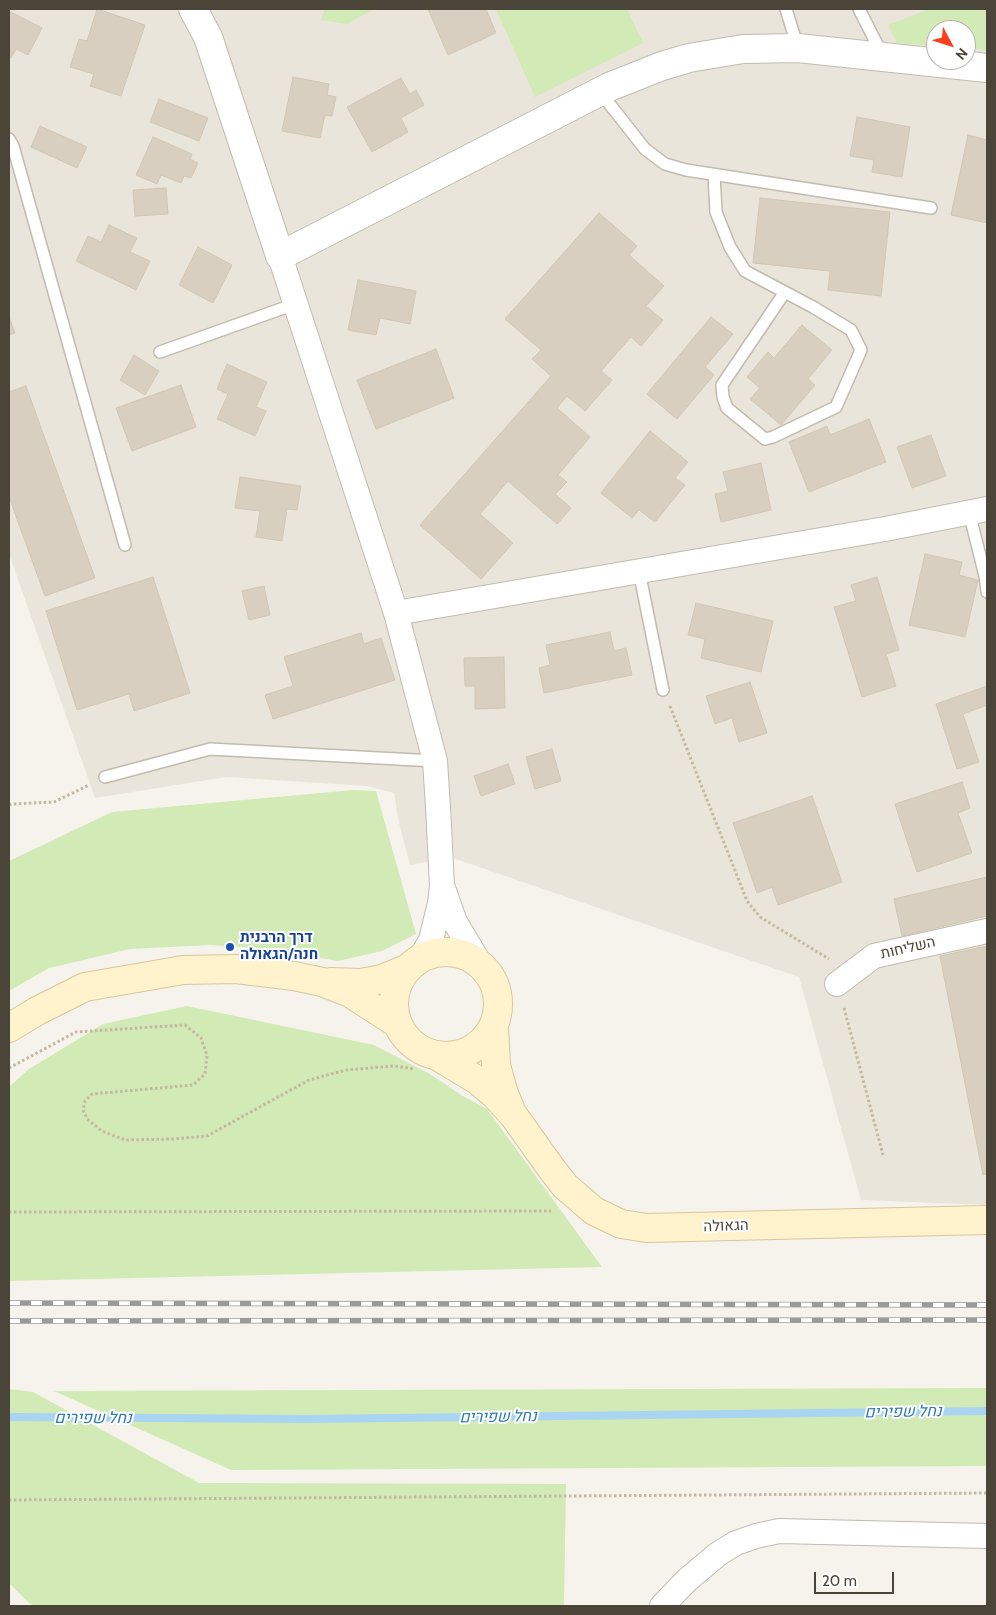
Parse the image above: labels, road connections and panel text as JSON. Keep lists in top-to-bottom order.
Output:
{
  "streets": {
    "main road": ["הגאולה"],
    "street": ["השליחות"]
  },
  "water": ["נחל שפירים"],
  "places": ["דרך הרבנית חנה/הגאולה"],
  "scale_bar": "20 m",
  "north": "bottom right"
}
